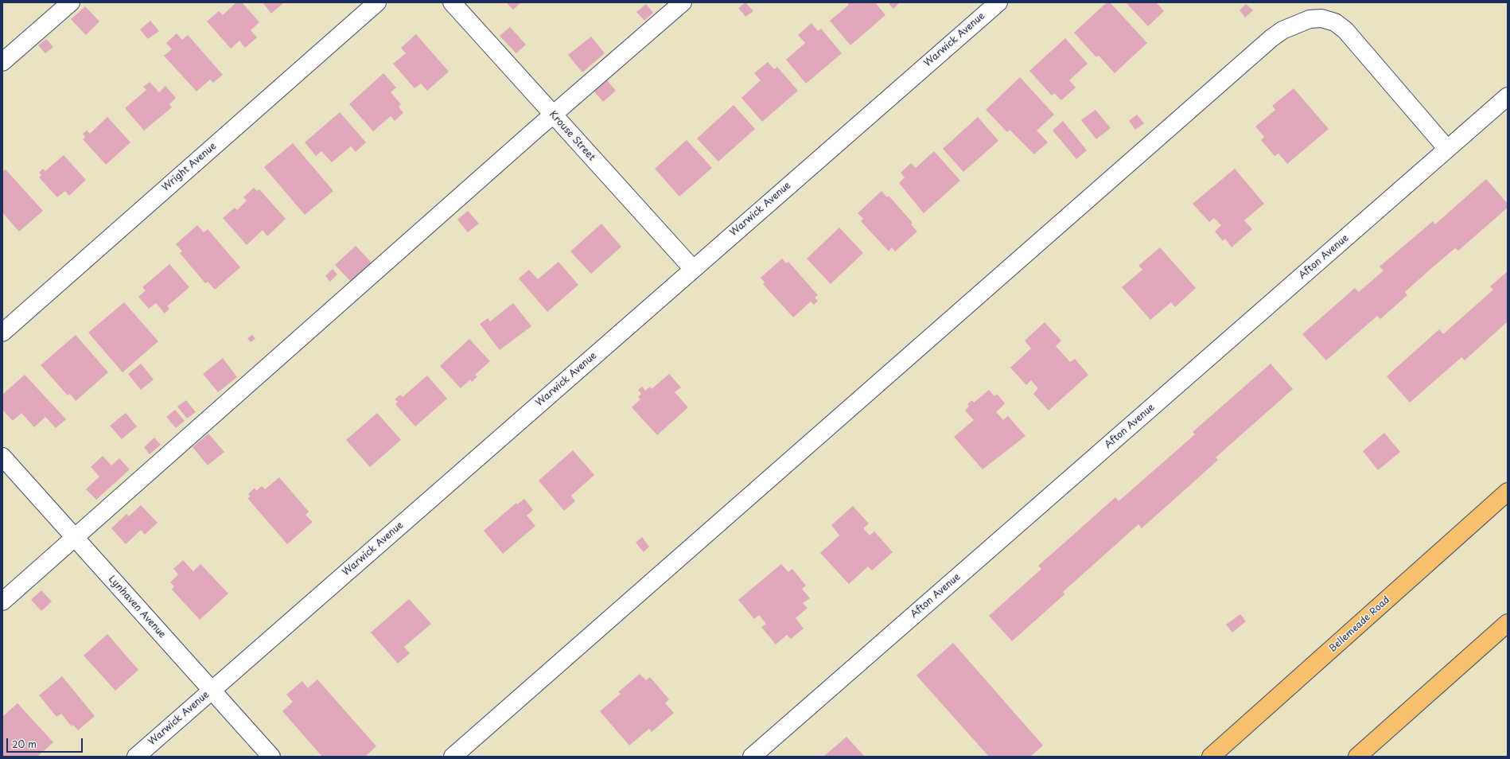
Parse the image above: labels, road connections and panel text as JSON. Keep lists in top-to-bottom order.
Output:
{
  "streets": {
    "main road": ["Bellemeade Road"],
    "street": [
      "Warwick Avenue",
      "Krouse Street",
      "Wright Avenue",
      "Afton Avenue",
      "Lynhaven Avenue"
    ]
  },
  "crossings": [
    ["Warwick Avenue", "Krouse Street"],
    ["Warwick Avenue", "Lynhaven Avenue"]
  ],
  "scale_bar": "20 m"
}
